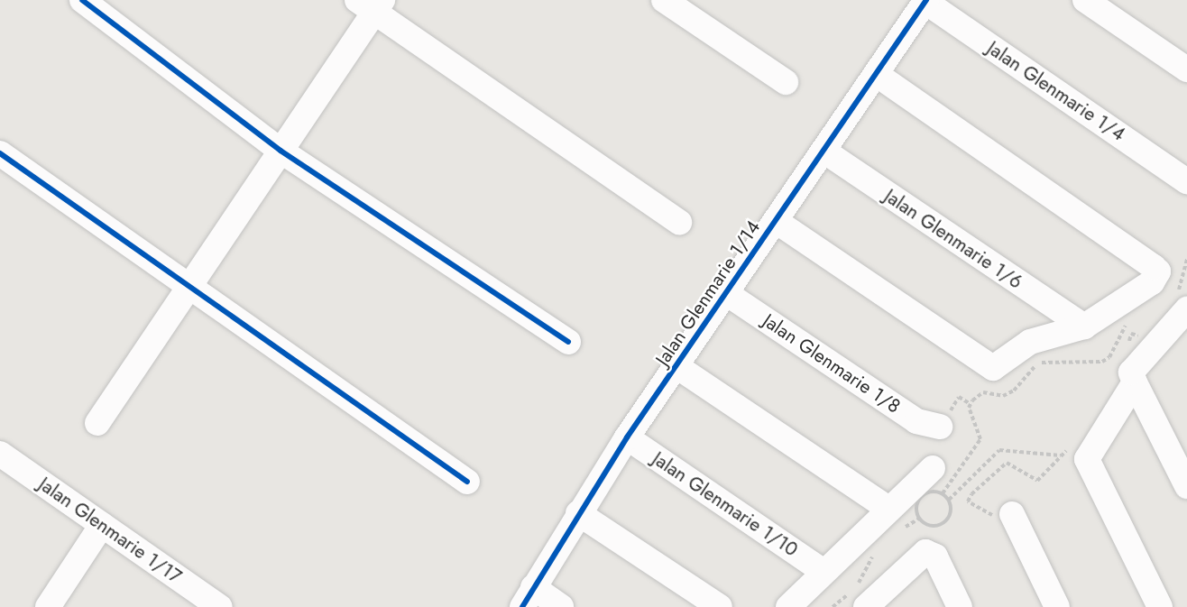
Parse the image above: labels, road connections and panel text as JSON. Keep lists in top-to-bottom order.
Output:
{
  "streets": {
    "street": [
      "Jalan Glenmarie 1/4",
      "Jalan Glenmarie 1/6",
      "Jalan Glenmarie 1/14",
      "Jalan Glenmarie 1/8",
      "Jalan Glenmarie 1/10",
      "Jalan Glenmarie 1/17"
    ]
  },
  "crossings": [
    ["Jalan Glenmarie 1/4", "Jalan Glenmarie 1/14"],
    ["Jalan Glenmarie 1/6", "Jalan Glenmarie 1/14"],
    ["Jalan Glenmarie 1/14", "Jalan Glenmarie 1/8"],
    ["Jalan Glenmarie 1/14", "Jalan Glenmarie 1/10"]
  ]
}
